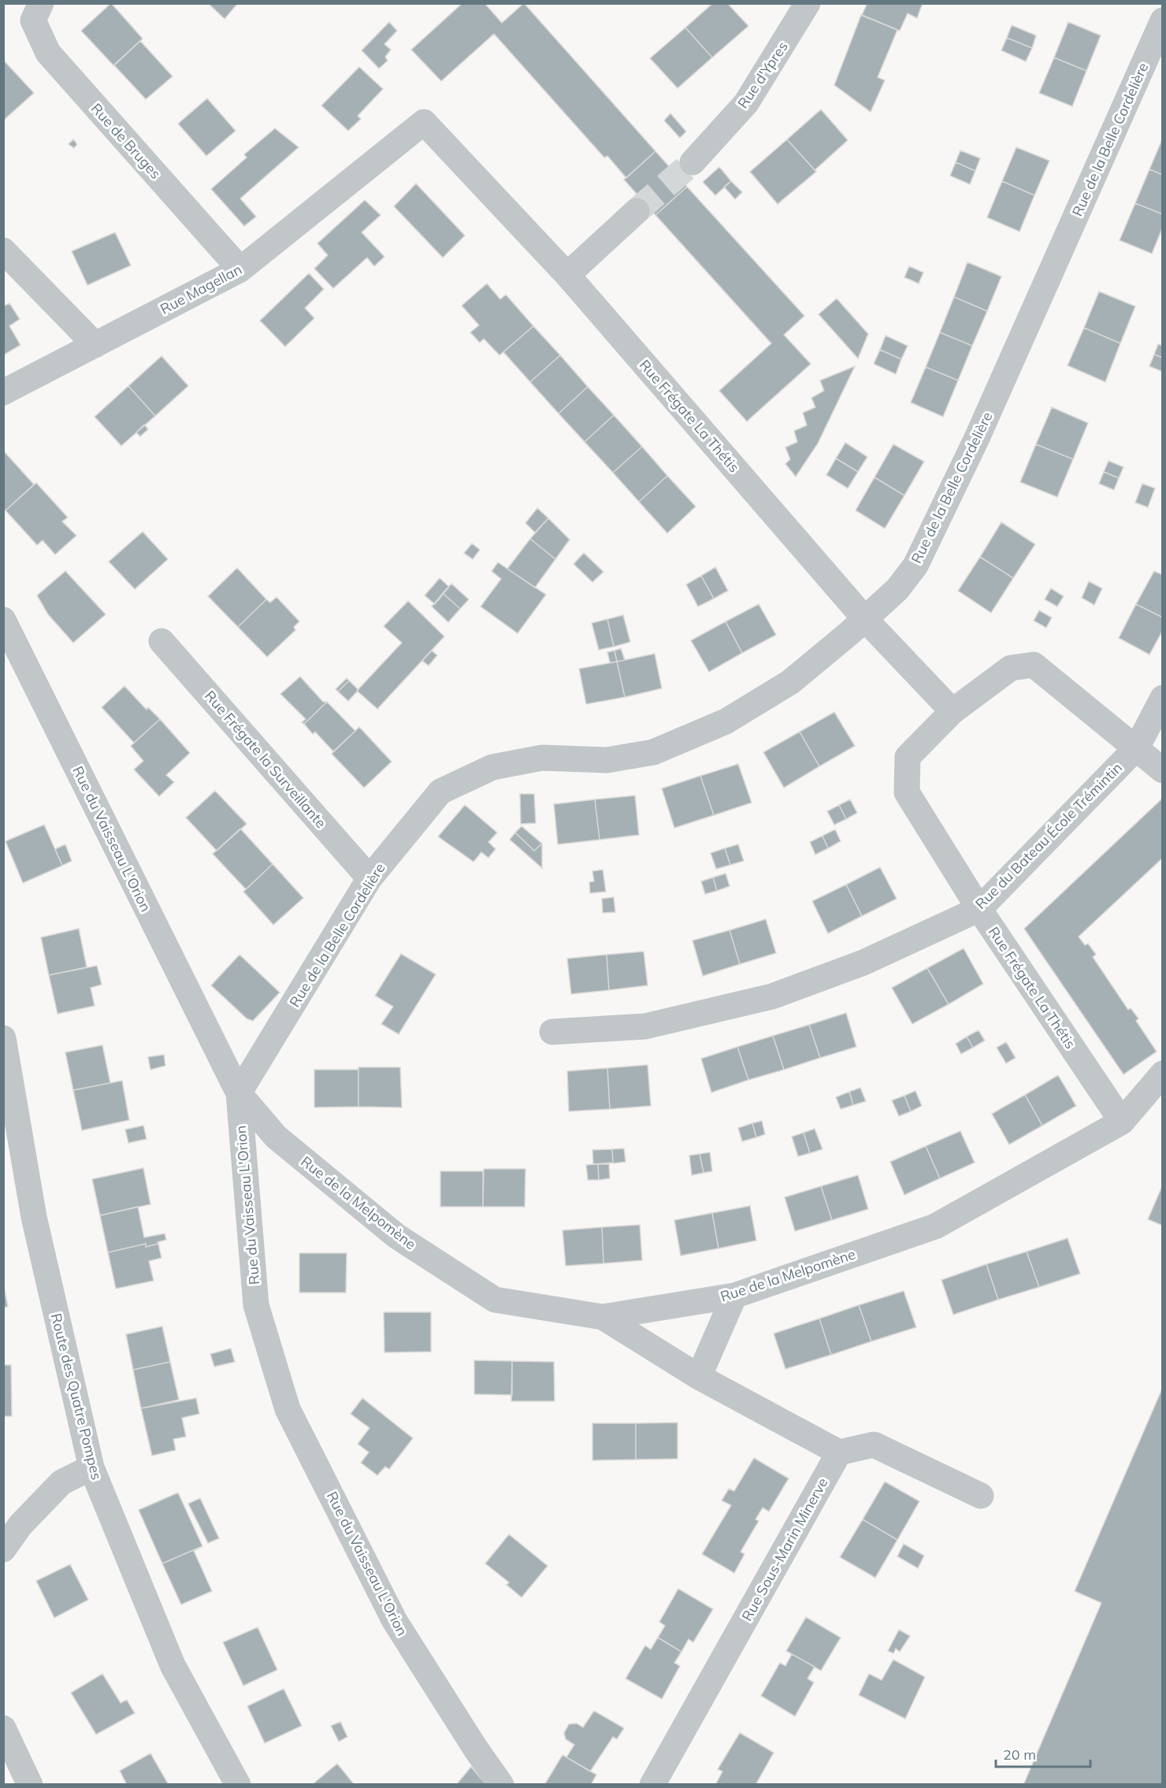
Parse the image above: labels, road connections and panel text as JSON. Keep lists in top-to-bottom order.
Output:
{
  "streets": {
    "street": [
      "Rue d'Ypres",
      "Rue de la Belle Cordelière",
      "Rue de Bruges",
      "Rue Magellan",
      "Rue Frégate La Thétis",
      "Rue Frégate la Surveillante",
      "Rue du Bateau École Trémintin",
      "Rue du Vaisseau L'Orion",
      "Rue de la Melpomène",
      "Route des Quatre Pompes",
      "Rue Sous-Marin Minerve"
    ]
  },
  "crossings": [
    ["Rue de la Belle Cordelière", "Rue Frégate La Thétis"],
    ["Rue de la Belle Cordelière", "Rue Frégate la Surveillante"],
    ["Rue de la Belle Cordelière", "Rue du Vaisseau L'Orion"],
    ["Rue de la Belle Cordelière", "Rue de la Melpomène"],
    ["Rue de Bruges", "Rue Magellan"],
    ["Rue Magellan", "Rue Frégate La Thétis"],
    ["Rue Frégate La Thétis", "Rue du Bateau École Trémintin"],
    ["Rue Frégate La Thétis", "Rue de la Melpomène"],
    ["Rue du Vaisseau L'Orion", "Rue de la Melpomène"]
  ],
  "scale_bar": "20 m"
}
